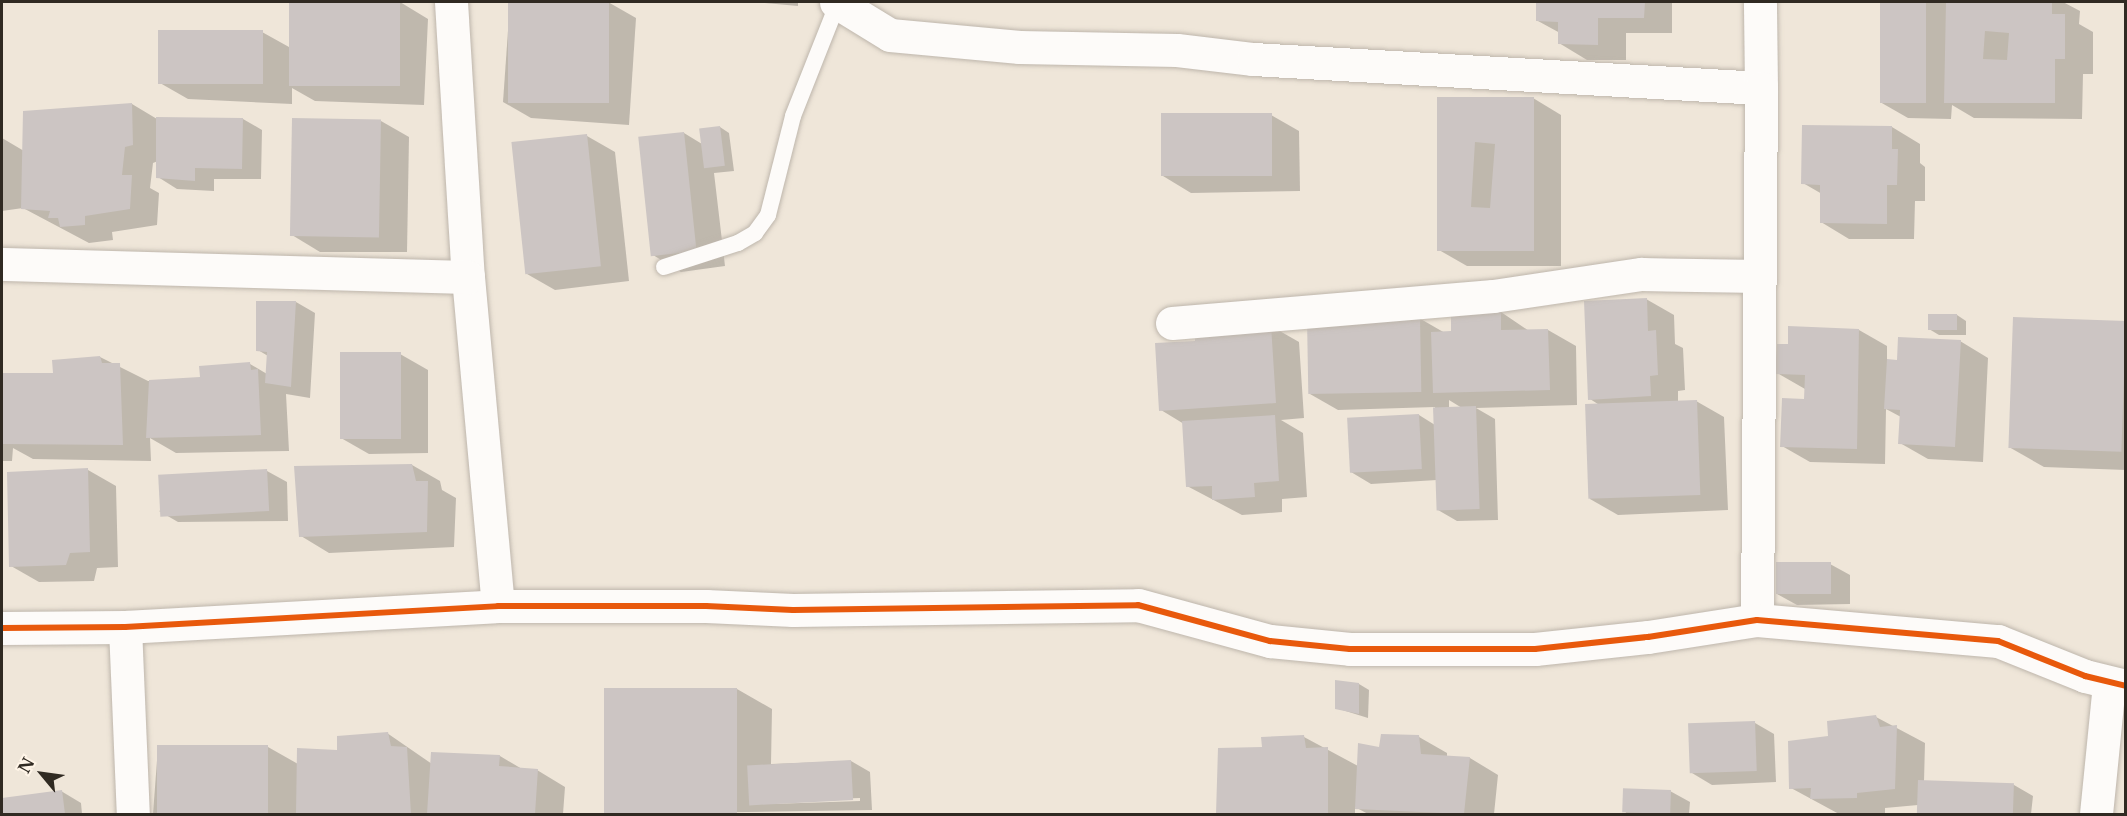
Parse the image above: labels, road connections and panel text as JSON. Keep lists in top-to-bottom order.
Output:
{
  "north": "top left"
}
